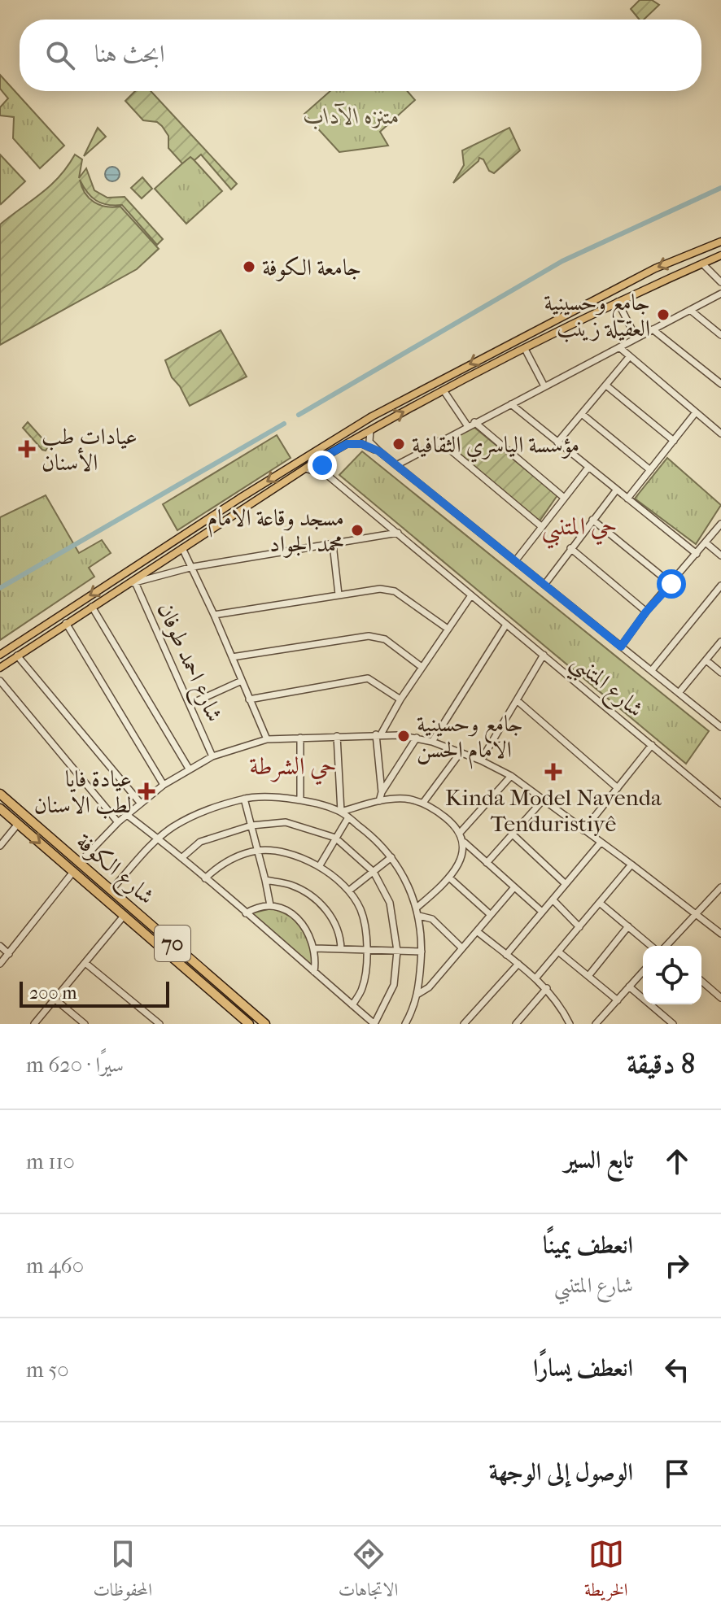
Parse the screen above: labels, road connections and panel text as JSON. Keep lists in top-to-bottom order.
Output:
{
  "streets": {
    "highway": ["شارع الكوفة", "70"],
    "street": ["شارع احمد طوفان", "شارع المتنبي"]
  },
  "districts": ["حي المتنبي", "حي الشرطة"],
  "parks": ["متنزه الآداب"],
  "places": {
    "other": [
      "جامعة الكوفة",
      "جامع وحسينية العقيلة زينب",
      "مؤسسة الياسري الثقافية",
      "مسجد وقاعة الامام محمد الجواد",
      "جامع وحسينية الامام الحسن"
    ],
    "health": ["عيادات طب الأسنان", "Kinda Model Navenda Tenduristiyê", "عيادة فايا لطب الاسنان"]
  },
  "scale_bar": "200 m",
  "page": {
    "search": "ابحث هنا",
    "scale": "200 m",
    "heading": ["8 دقيقة", "سيرًا · 620 m"],
    "list": [
      ["تابع السير", "110 m"],
      ["انعطف يمينًا", "شارع المتنبي", "460 m"],
      ["انعطف يسارًا", "50 m"],
      "الوصول إلى الوجهة"
    ],
    "nav": ["الخريطة", "الاتجاهات", "المحفوظات"]
  }
}
